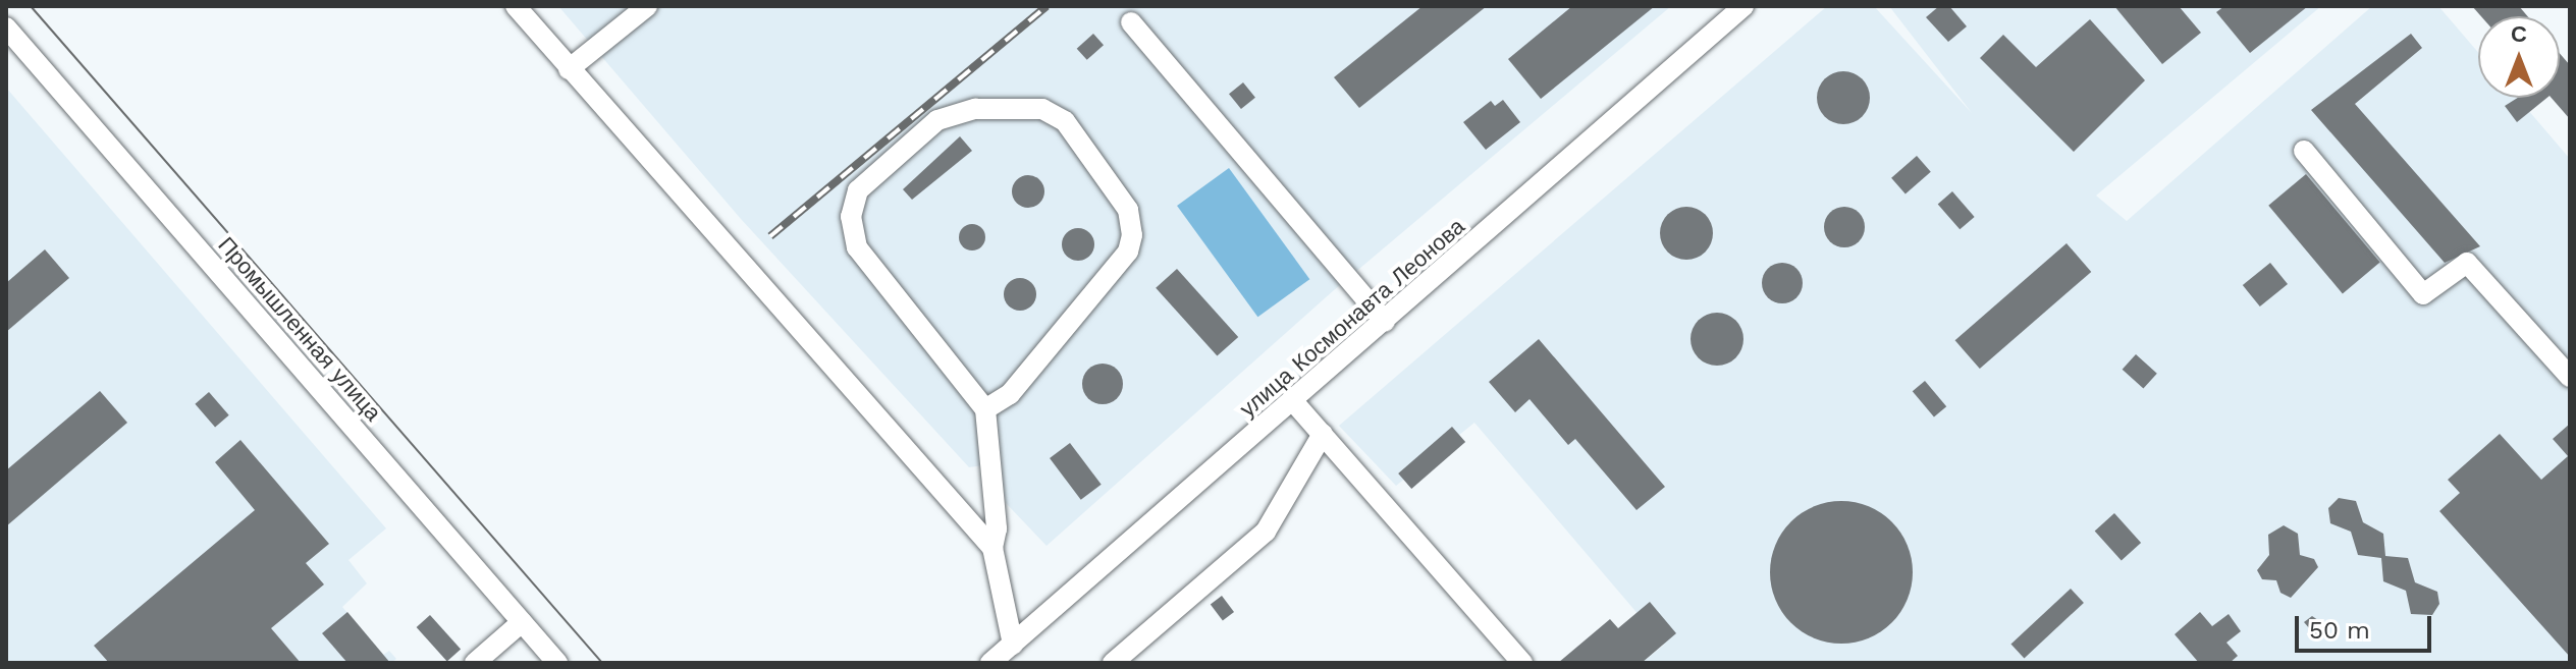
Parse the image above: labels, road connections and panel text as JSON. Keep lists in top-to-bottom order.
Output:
{
  "streets": {
    "street": ["улица Космонавта Леонова", "Промышленная улица"]
  },
  "scale_bar": "50 m",
  "north": "top"
}
